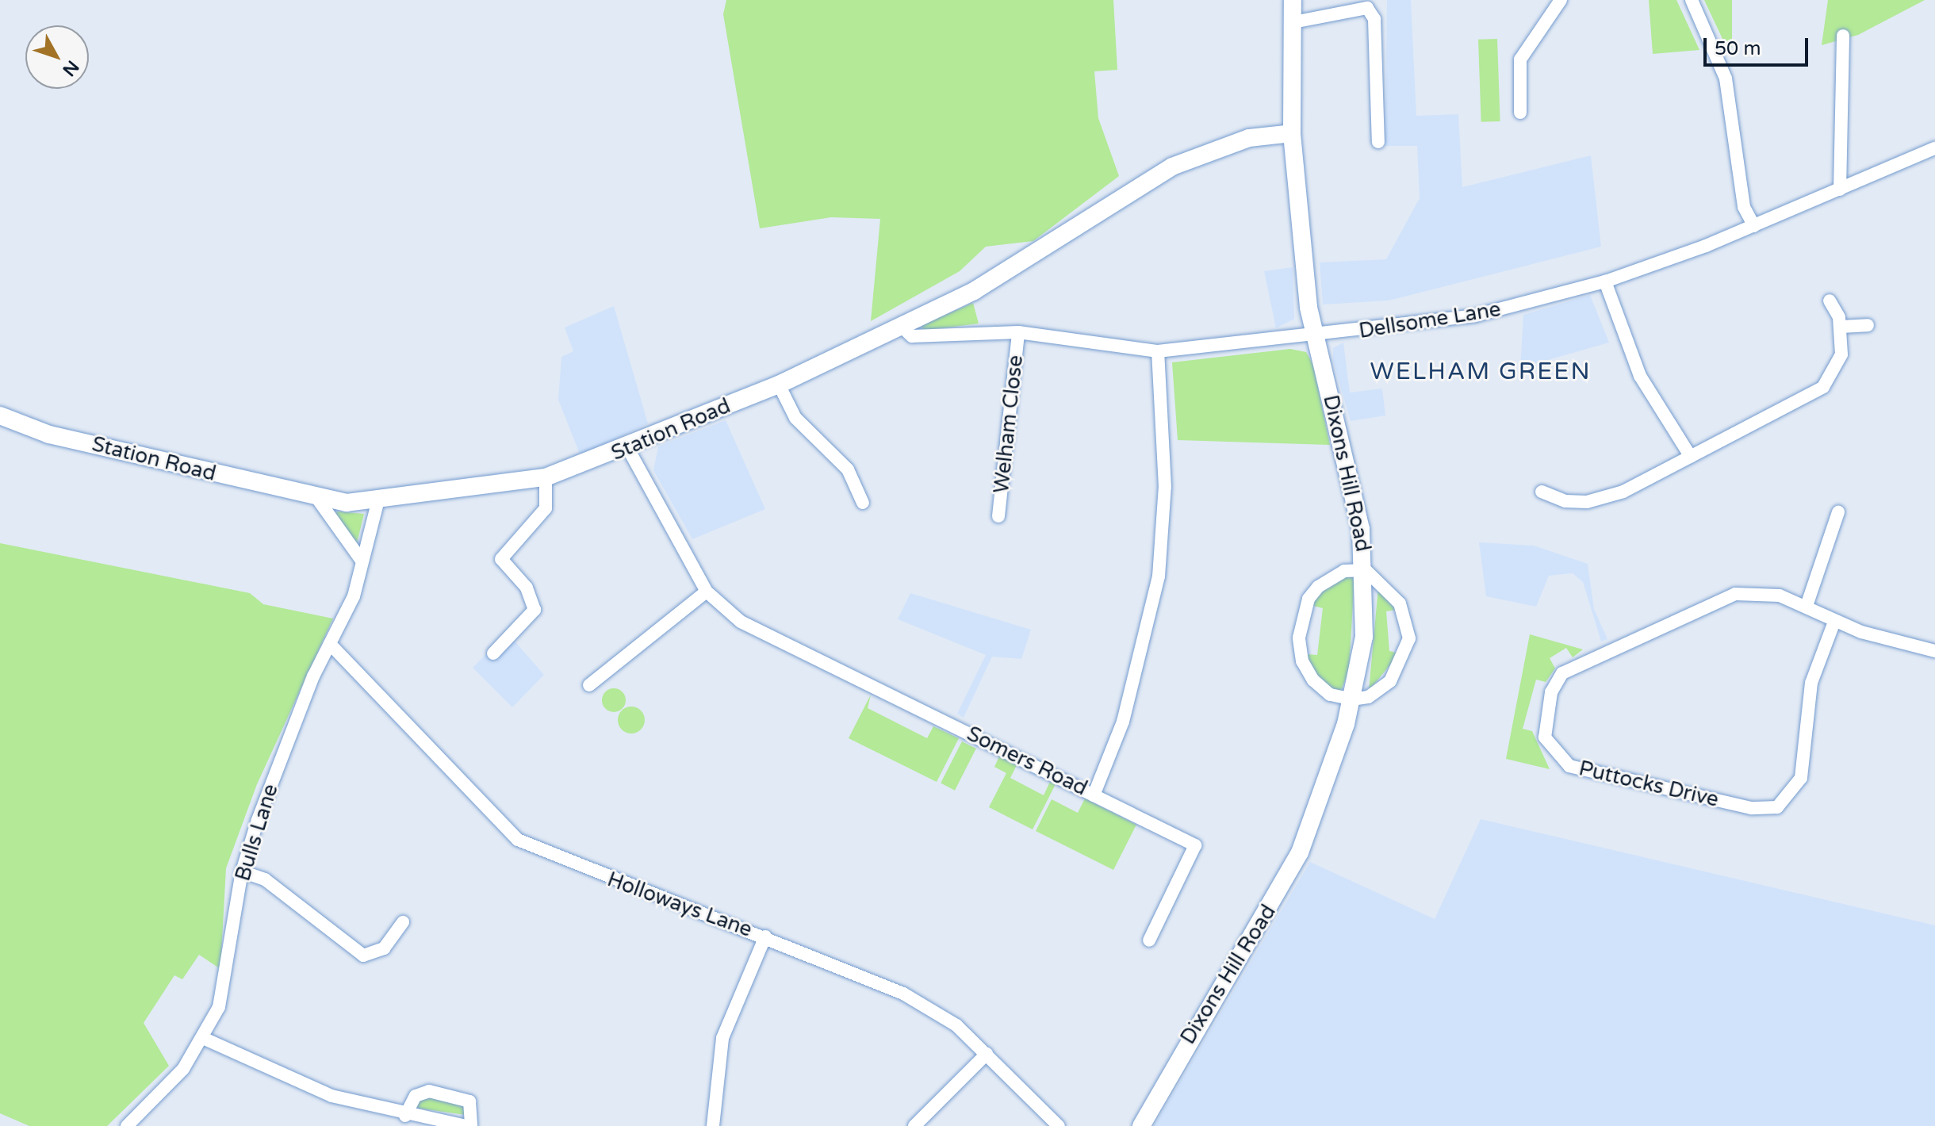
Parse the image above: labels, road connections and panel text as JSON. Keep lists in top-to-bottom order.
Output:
{
  "streets": {
    "street": [
      "Dellsome Lane",
      "Welham Close",
      "Station Road",
      "Dixons Hill Road",
      "Somers Road",
      "Puttocks Drive",
      "Bulls Lane",
      "Holloways Lane"
    ]
  },
  "crossings": [
    ["Dellsome Lane", "Welham Close"],
    ["Dellsome Lane", "Station Road"],
    ["Dellsome Lane", "Dixons Hill Road"],
    ["Dellsome Lane", "Somers Road"],
    ["Station Road", "Dixons Hill Road"],
    ["Station Road", "Somers Road"],
    ["Station Road", "Bulls Lane"],
    ["Bulls Lane", "Holloways Lane"]
  ],
  "districts": ["WELHAM GREEN"],
  "scale_bar": "50 m",
  "north": "bottom right"
}
